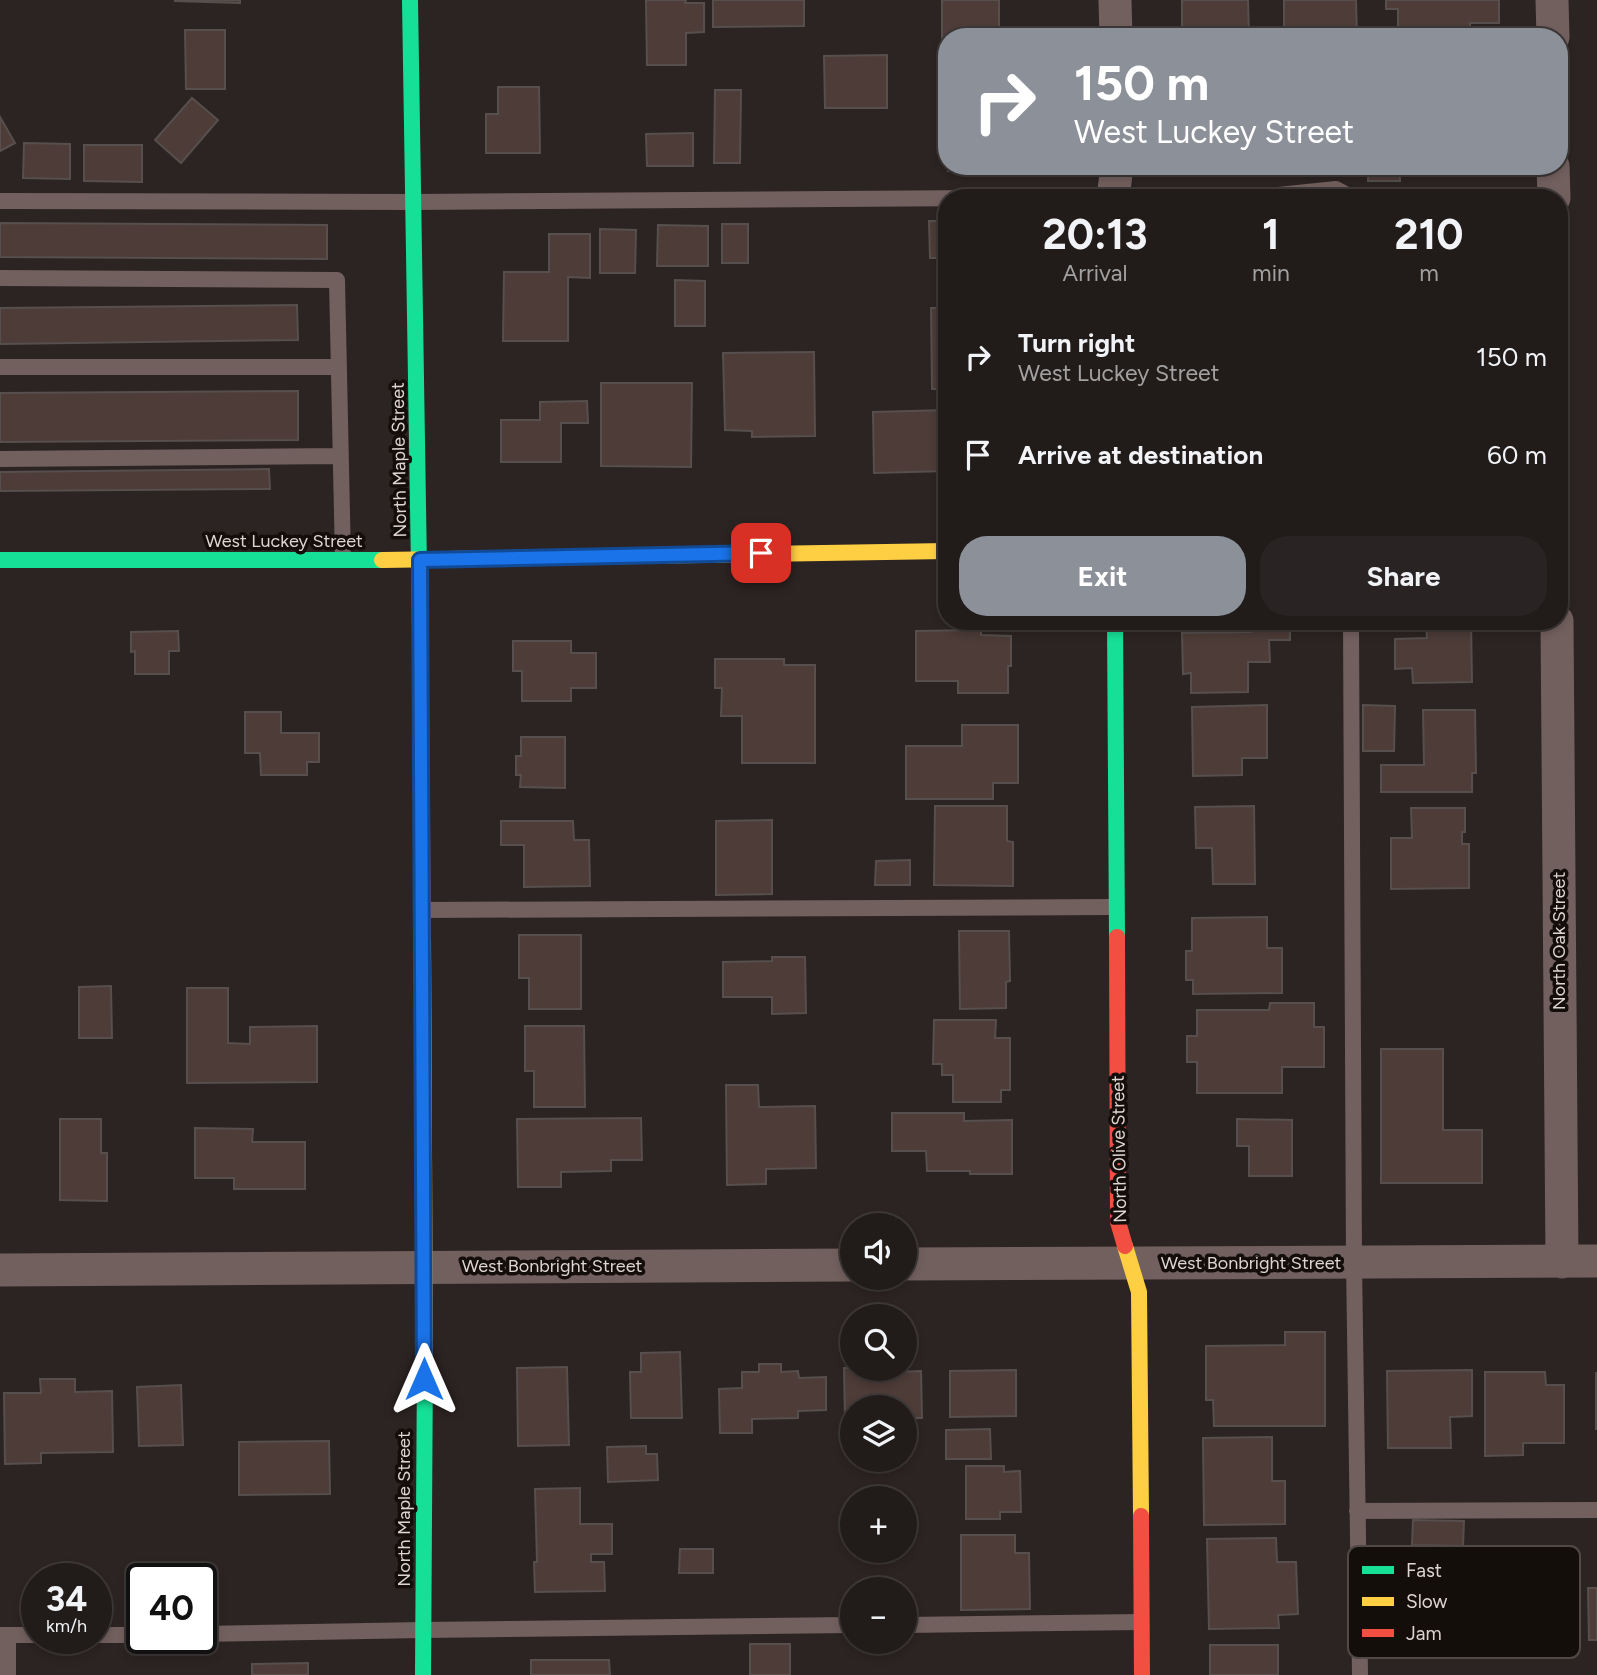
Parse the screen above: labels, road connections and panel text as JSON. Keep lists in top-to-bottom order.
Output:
{
  "streets": {
    "street": [
      "North Maple Street",
      "West Luckey Street",
      "North Oak Street",
      "North Olive Street",
      "West Bonbright Street"
    ]
  },
  "crossings": [
    ["North Maple Street", "West Luckey Street"],
    ["North Maple Street", "West Bonbright Street"],
    ["North Oak Street", "West Bonbright Street"],
    ["North Olive Street", "West Bonbright Street"]
  ],
  "legend": ["Fast", "Slow", "Jam"],
  "page": {
    "turn": ["150 m", "West Luckey Street"],
    "eta": [
      "20:13",
      "Arrival",
      "1",
      "min",
      "210",
      "m"
    ],
    "list": [
      {
        "name": "Turn right",
        "note": "West Luckey Street",
        "value": "150 m"
      },
      {
        "name": "Arrive at destination",
        "value": "60 m"
      }
    ],
    "buttons": ["Exit", "Share"],
    "map_buttons": ["+", "−"],
    "speed": "34 km/h",
    "limit": "40"
  }
}
